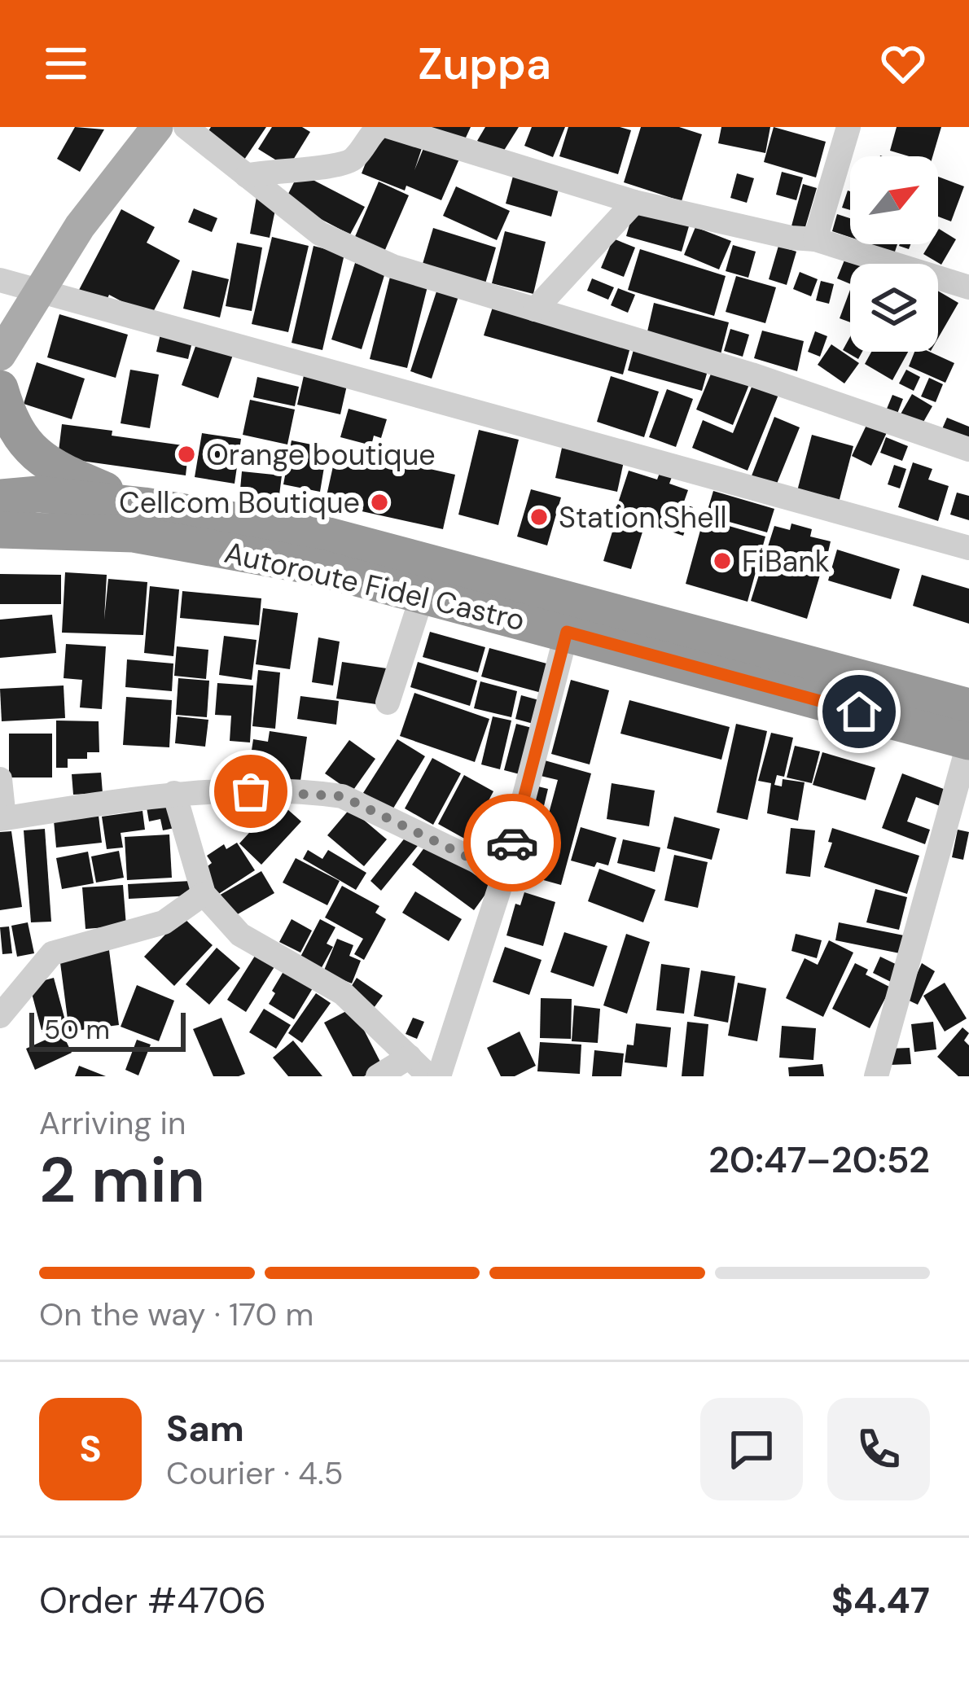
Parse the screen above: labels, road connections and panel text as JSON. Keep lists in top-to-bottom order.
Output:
{
  "streets": {
    "highway": ["Autoroute Fidel Castro"]
  },
  "places": [
    "Orange boutique",
    "Cellcom Boutique",
    "Station Shell",
    "FiBank"
  ],
  "scale_bar": "50 m",
  "north": "top right",
  "page": {
    "header": "Zuppa",
    "scale": "50 m",
    "heading": ["2 min", "Arriving in", "20:47–20:52"],
    "panel": [
      "Sam",
      "Courier · 4.5",
      "Order #4706",
      "$4.47"
    ],
    "bar": "On the way · 170 m",
    "round": "S"
  }
}
